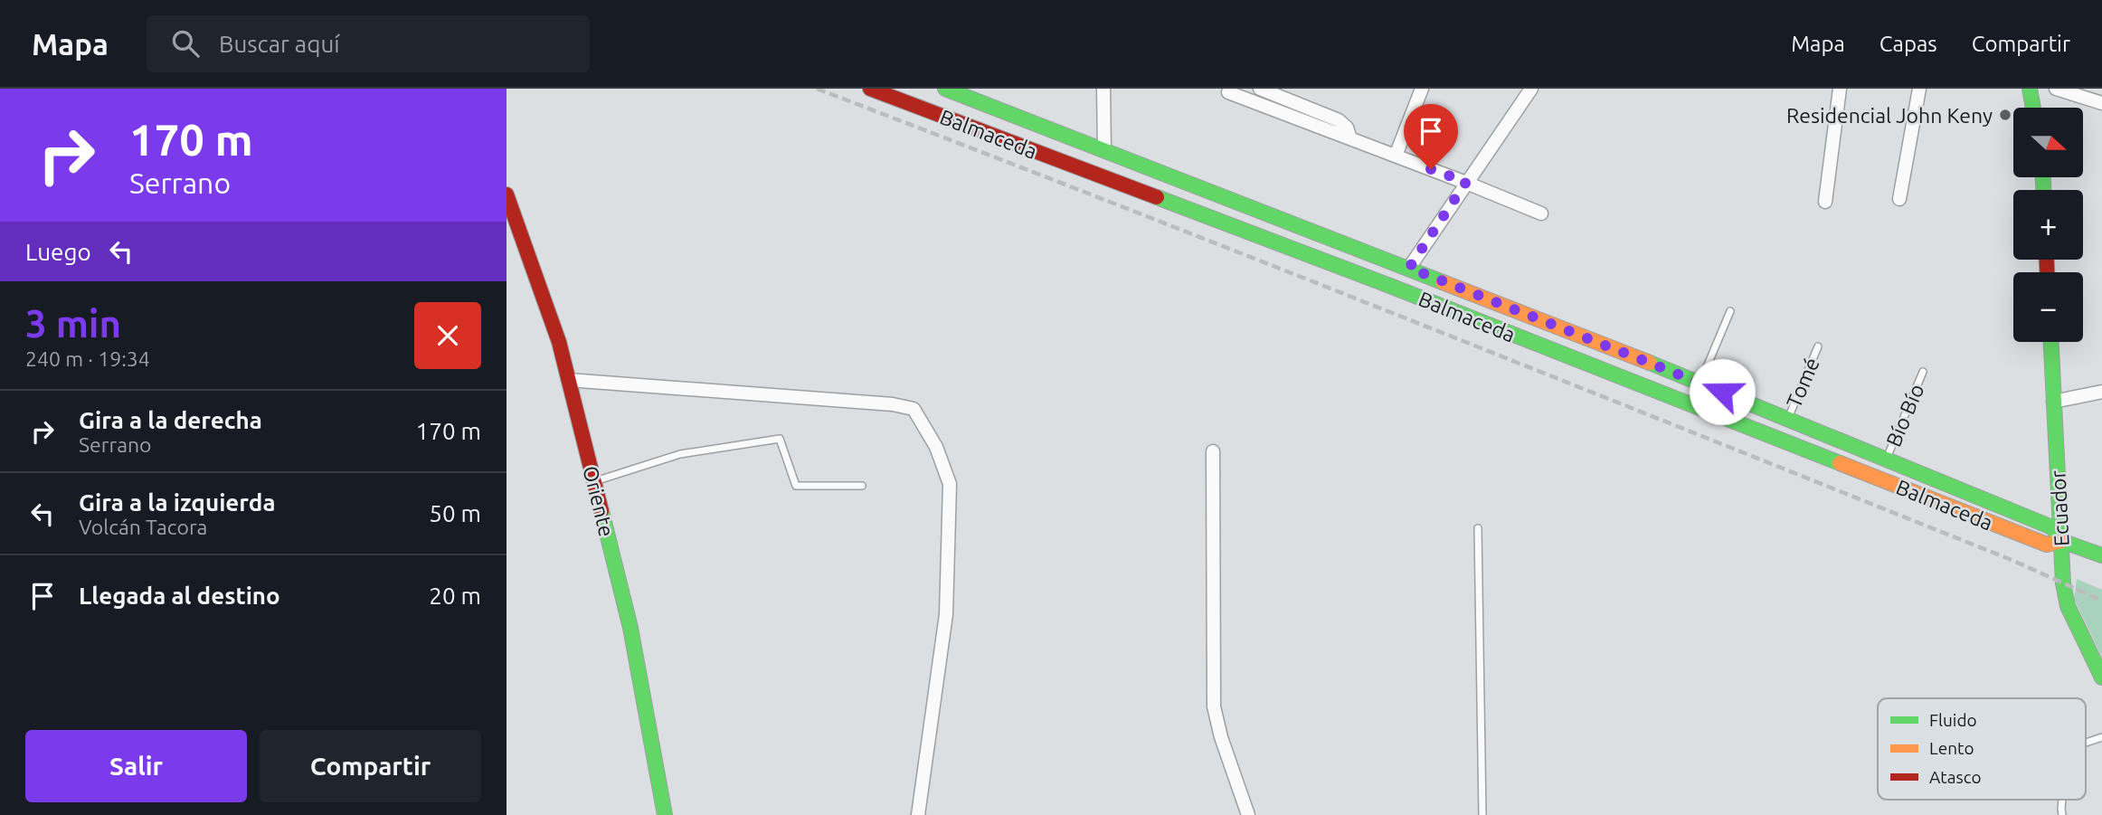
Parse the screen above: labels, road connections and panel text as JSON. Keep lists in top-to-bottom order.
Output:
{
  "streets": {
    "main road": ["Balmaceda", "Oriente", "Ecuador"],
    "lane": ["Tomé", "Bío Bío"]
  },
  "crossings": [
    ["Balmaceda", "Tomé"],
    ["Balmaceda", "Bío Bío"],
    ["Balmaceda", "Ecuador"]
  ],
  "places": ["Residencial John Keny"],
  "legend": ["Fluido", "Lento", "Atasco"],
  "north": "right",
  "page": {
    "header": "Mapa",
    "search": "Buscar aquí",
    "nav": ["Mapa", "Capas", "Compartir"],
    "turn": ["170 m", "Serrano"],
    "map_buttons": ["+", "−"],
    "then": "Luego",
    "heading": ["3 min", "240 m · 19:34"],
    "list": [
      {
        "name": "Gira a la derecha",
        "note": "Serrano",
        "value": "170 m"
      },
      {
        "name": "Gira a la izquierda",
        "note": "Volcán Tacora",
        "value": "50 m"
      },
      {
        "name": "Llegada al destino",
        "value": "20 m"
      }
    ],
    "buttons": ["Salir", "Compartir"]
  }
}
